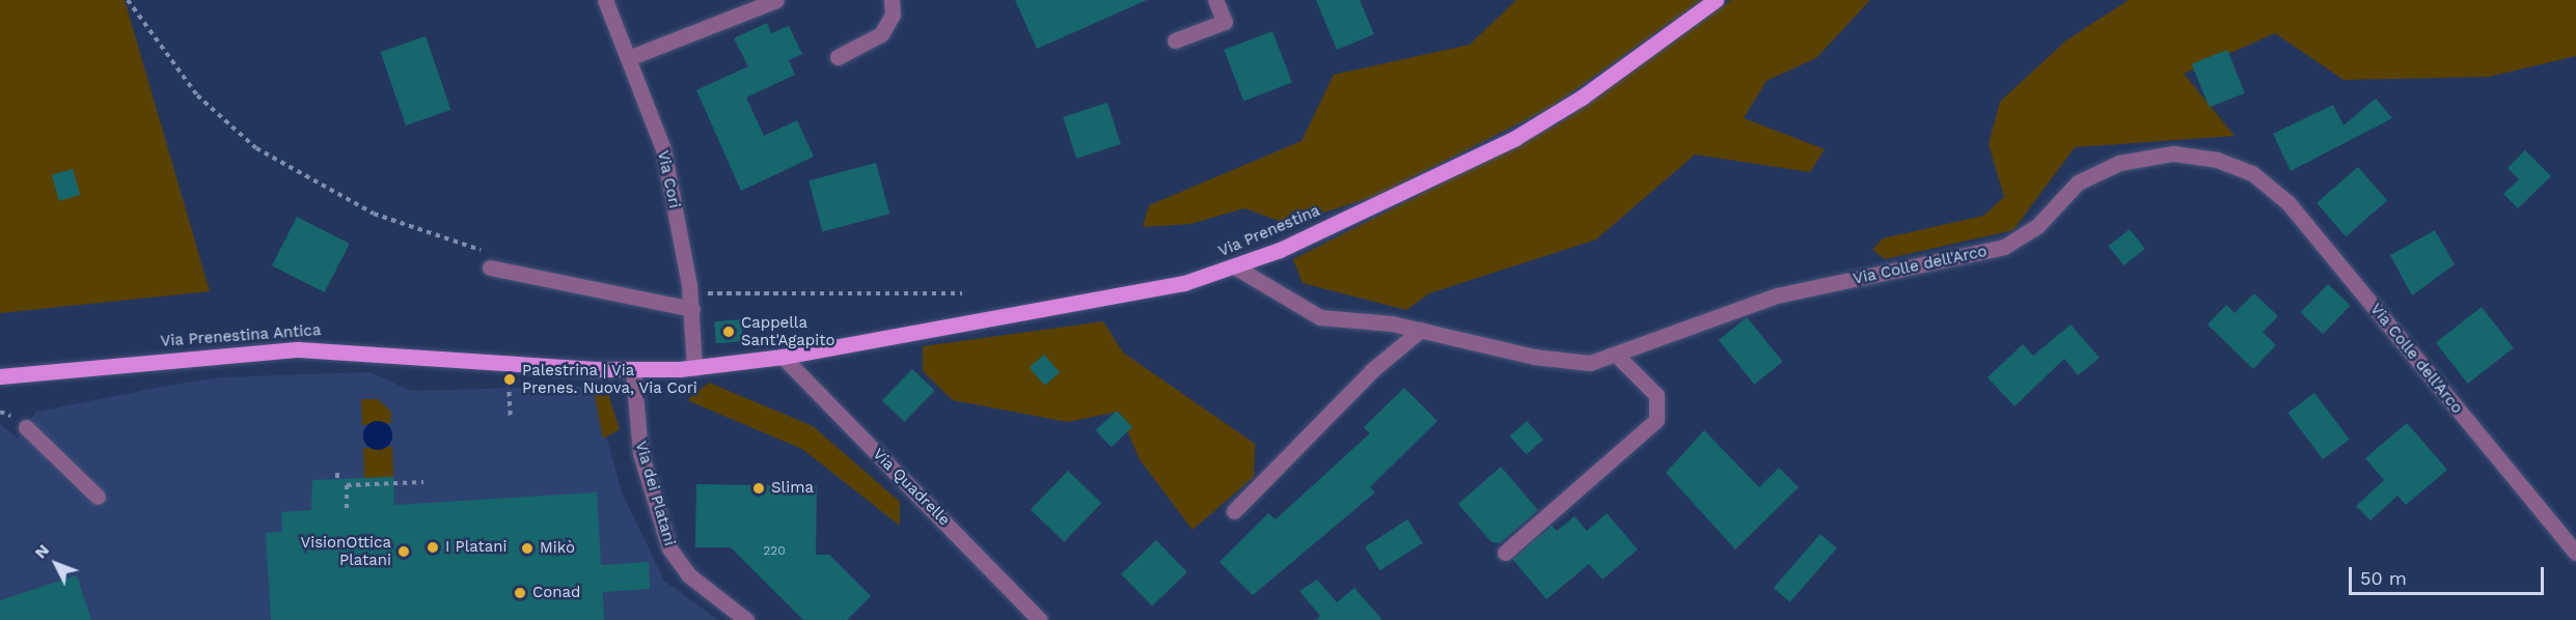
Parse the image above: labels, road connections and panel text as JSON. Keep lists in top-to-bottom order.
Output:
{
  "streets": {
    "main road": ["Via Prenestina", "Via Prenestina Antica"],
    "street": [
      "Via Cori",
      "Via Colle dell'Arco",
      "Via Quadrelle",
      "Via dei Platani"
    ]
  },
  "crossings": [
    ["Via Cori", "Via Prenestina"],
    ["Via Cori", "Via Prenestina Antica"],
    ["Via Prenestina", "Via Colle dell'Arco"],
    ["Via Prenestina", "Via Prenestina Antica"],
    ["Via Prenestina", "Via Quadrelle"],
    ["Via Prenestina Antica", "Via dei Platani"]
  ],
  "places": [
    "Cappella Sant'Agapito",
    "Palestrina | Via Prenes. Nuova, Via Cori",
    "Slima",
    "I Platani",
    "Mikò",
    "VisionOttica Platani",
    "Conad"
  ],
  "house_numbers": ["220"],
  "scale_bar": "50 m",
  "north": "top left"
}
